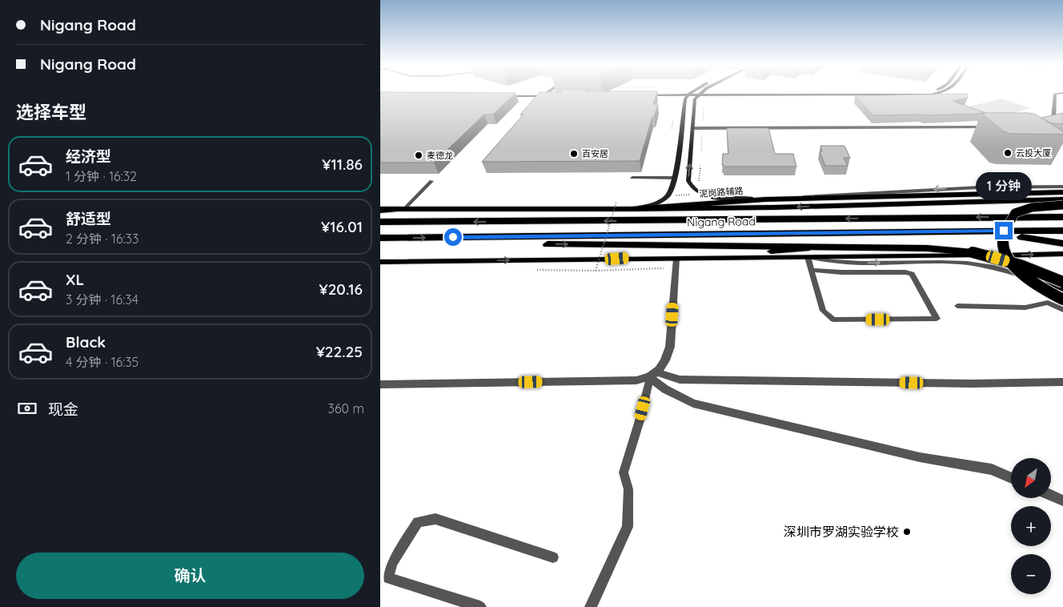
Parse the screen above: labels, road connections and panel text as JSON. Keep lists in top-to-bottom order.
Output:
{
  "streets": {
    "highway": ["Nigang Road"],
    "main road": ["泥岗路辅路"]
  },
  "places": [
    "云投大厦",
    "百安居",
    "麦德龙",
    "深圳市罗湖实验学校"
  ],
  "north": "bottom left",
  "page": {
    "banner": ["Nigang Road", "Nigang Road"],
    "heading": "选择车型",
    "list": [
      {
        "name": "经济型",
        "note": "1 分钟 · 16:32",
        "value": "¥11.86"
      },
      {
        "name": "舒适型",
        "note": "2 分钟 · 16:33",
        "value": "¥16.01"
      },
      {
        "name": "XL",
        "note": "3 分钟 · 16:34",
        "value": "¥20.16"
      },
      {
        "name": "Black",
        "note": "4 分钟 · 16:35",
        "value": "¥22.25"
      }
    ],
    "bubble": "1 分钟",
    "pay": ["现金", "360 m"],
    "map_buttons": ["+", "−"],
    "buttons": "确认"
  }
}
